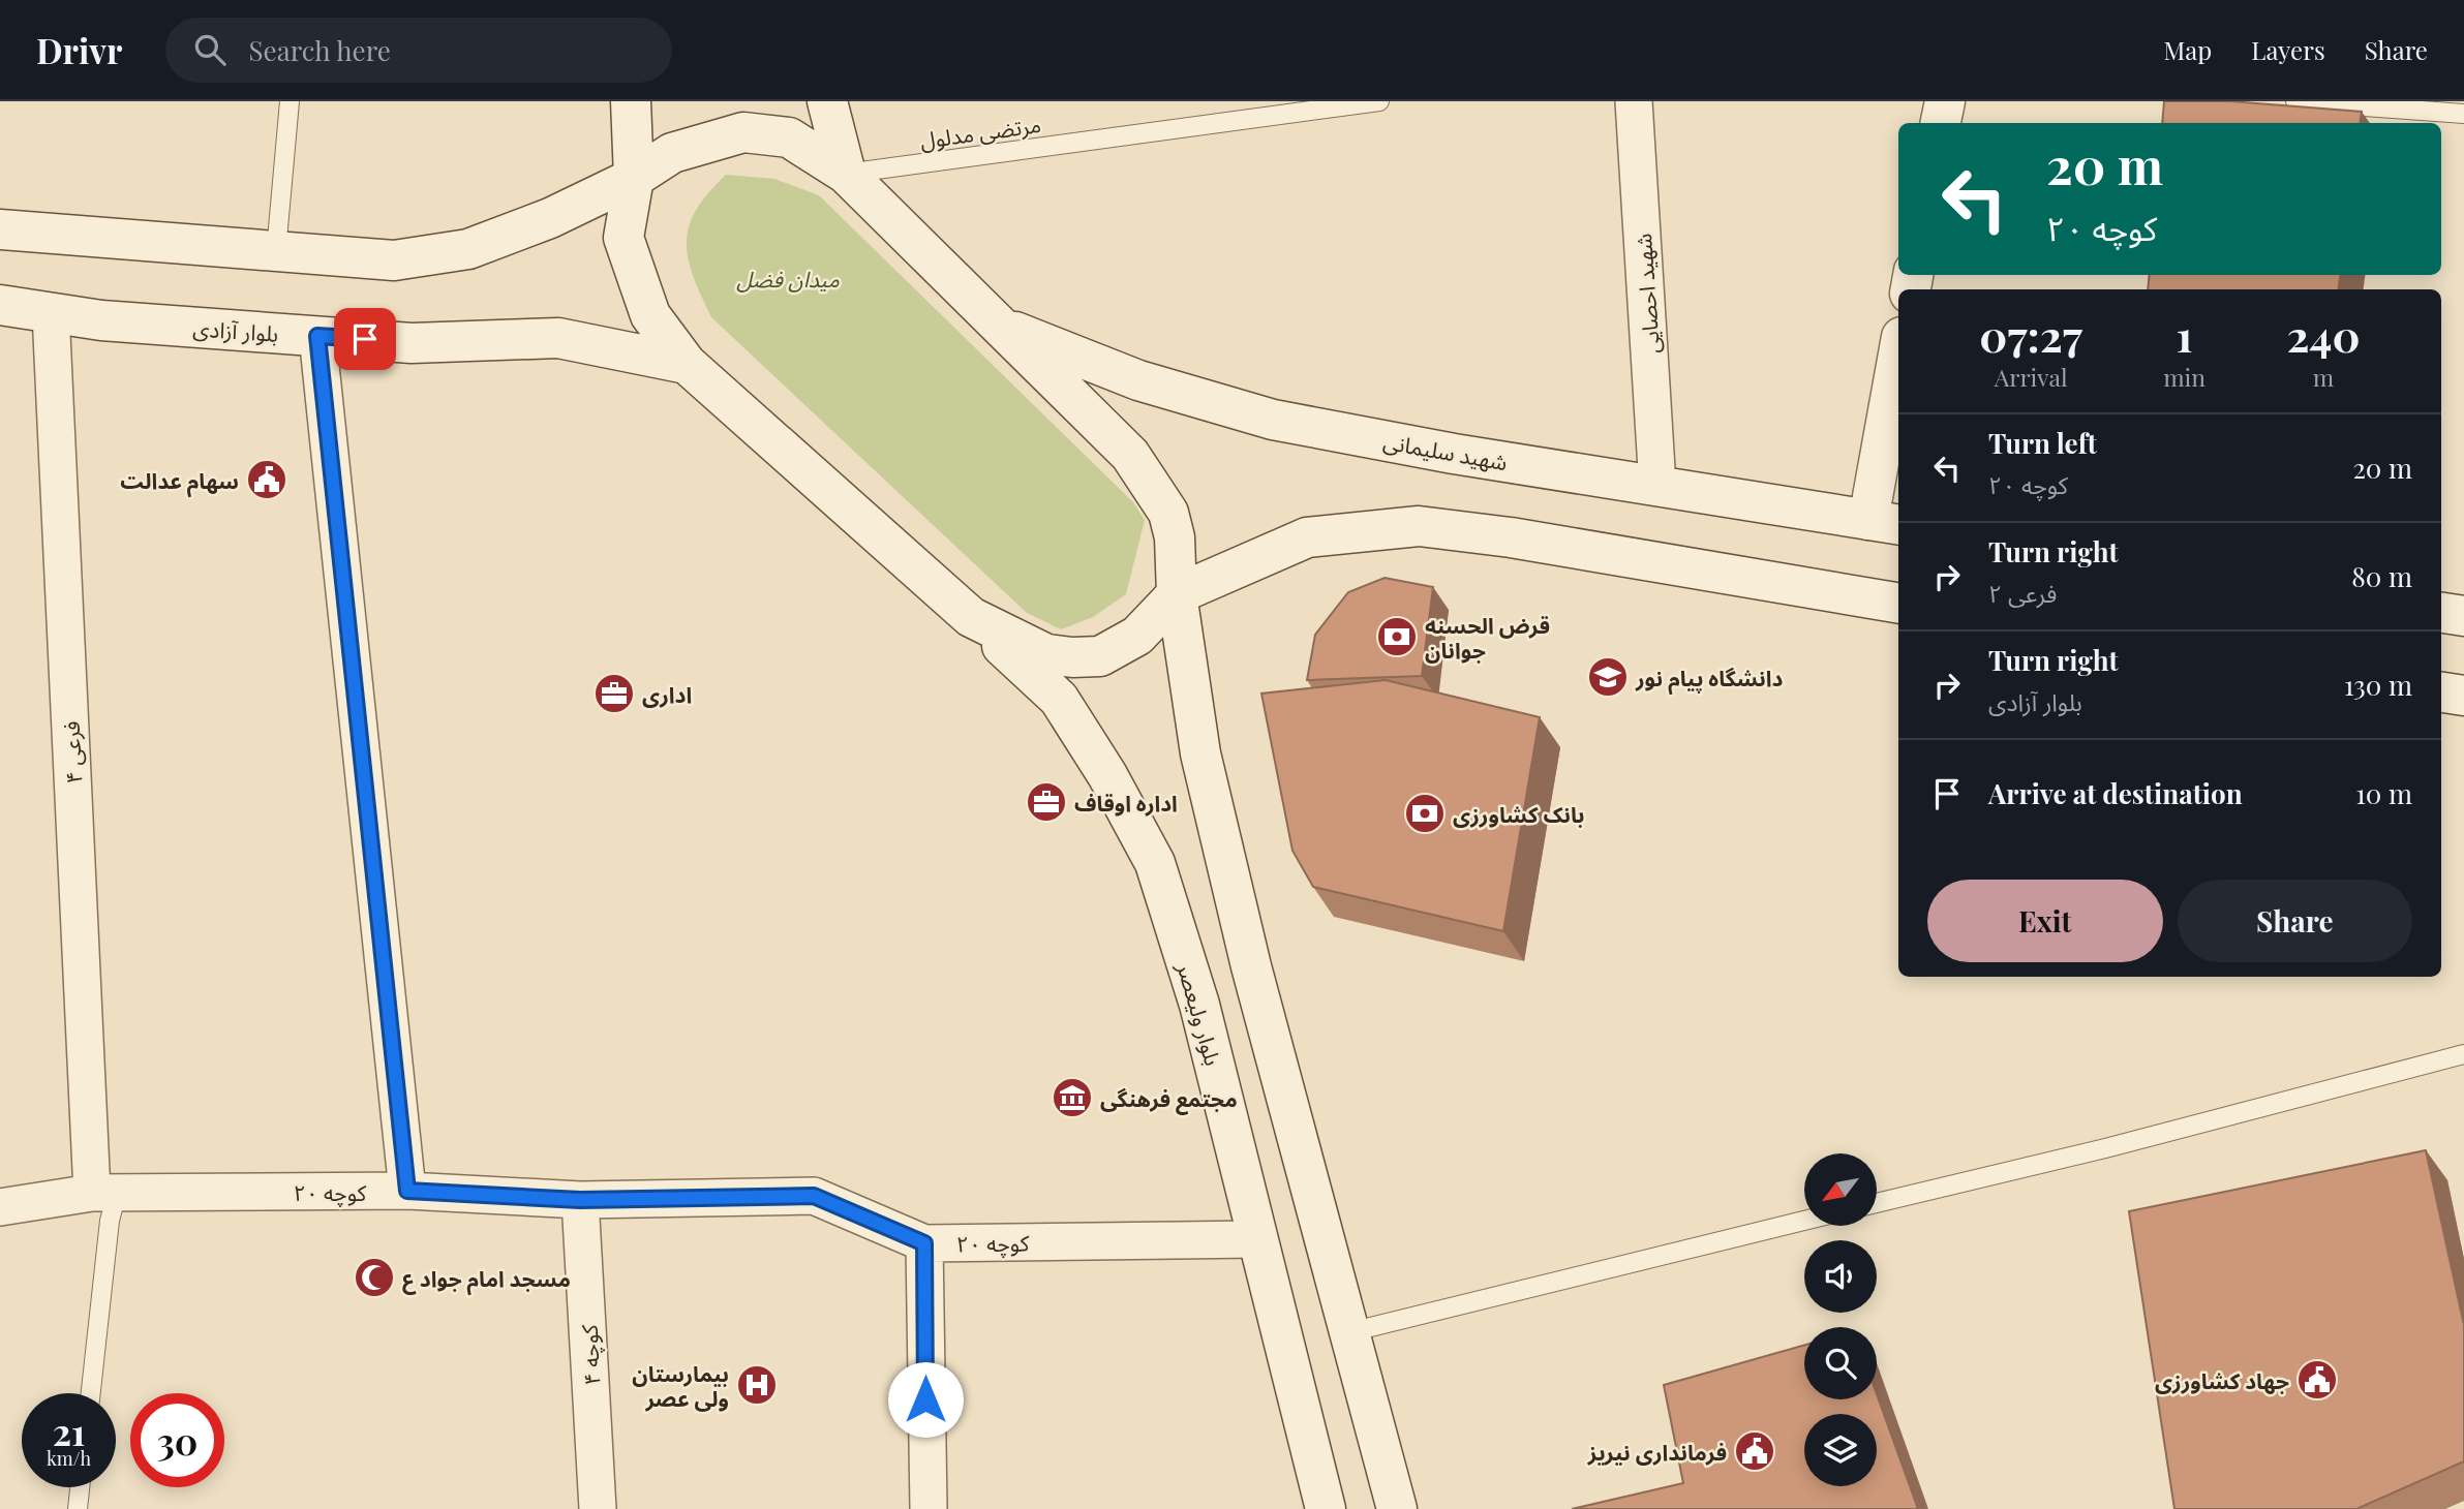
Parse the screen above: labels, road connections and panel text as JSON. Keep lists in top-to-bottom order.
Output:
{
  "streets": {
    "main road": ["بلوار آزادی", "شهید سلیمانی", "بلوار ولیعصر"],
    "street": [
      "شهید احصایی",
      "فرعی ۴",
      "کوچه ۲۰",
      "کوچه ۴"
    ],
    "lane": ["مرتضی مدلول"]
  },
  "crossings": [
    ["شهید احصایی", "شهید سلیمانی"],
    ["بلوار آزادی", "فرعی ۴"],
    ["فرعی ۴", "کوچه ۲۰"],
    ["بلوار ولیعصر", "کوچه ۲۰"],
    ["کوچه ۲۰", "کوچه ۴"]
  ],
  "parks": ["میدان فضل"],
  "places": {
    "public building": ["سهام عدالت", "جهاد کشاورزی", "فرمانداری نیریز"],
    "bank": ["قرض الحسنه جوانان", "بانک کشاورزی"],
    "school or university": ["دانشگاه پیام نور"],
    "office": ["اداری", "اداره اوقاف"],
    "museum": ["مجتمع فرهنگی"],
    "mosque": ["مسجد امام جواد ع"],
    "hospital": ["بیمارستان ولی عصر"]
  },
  "north": "bottom left",
  "page": {
    "header": "Drivr",
    "search": "Search here",
    "nav": ["Map", "Layers", "Share"],
    "turn": ["20 m", "کوچه ۲۰"],
    "eta": [
      "07:27",
      "Arrival",
      "1",
      "min",
      "240",
      "m"
    ],
    "list": [
      {
        "name": "Turn left",
        "note": "کوچه ۲۰",
        "value": "20 m"
      },
      {
        "name": "Turn right",
        "note": "فرعی ۲",
        "value": "80 m"
      },
      {
        "name": "Turn right",
        "note": "بلوار آزادی",
        "value": "130 m"
      },
      {
        "name": "Arrive at destination",
        "value": "10 m"
      }
    ],
    "buttons": ["Exit", "Share"],
    "speed": "21 km/h",
    "limit": "30"
  }
}
